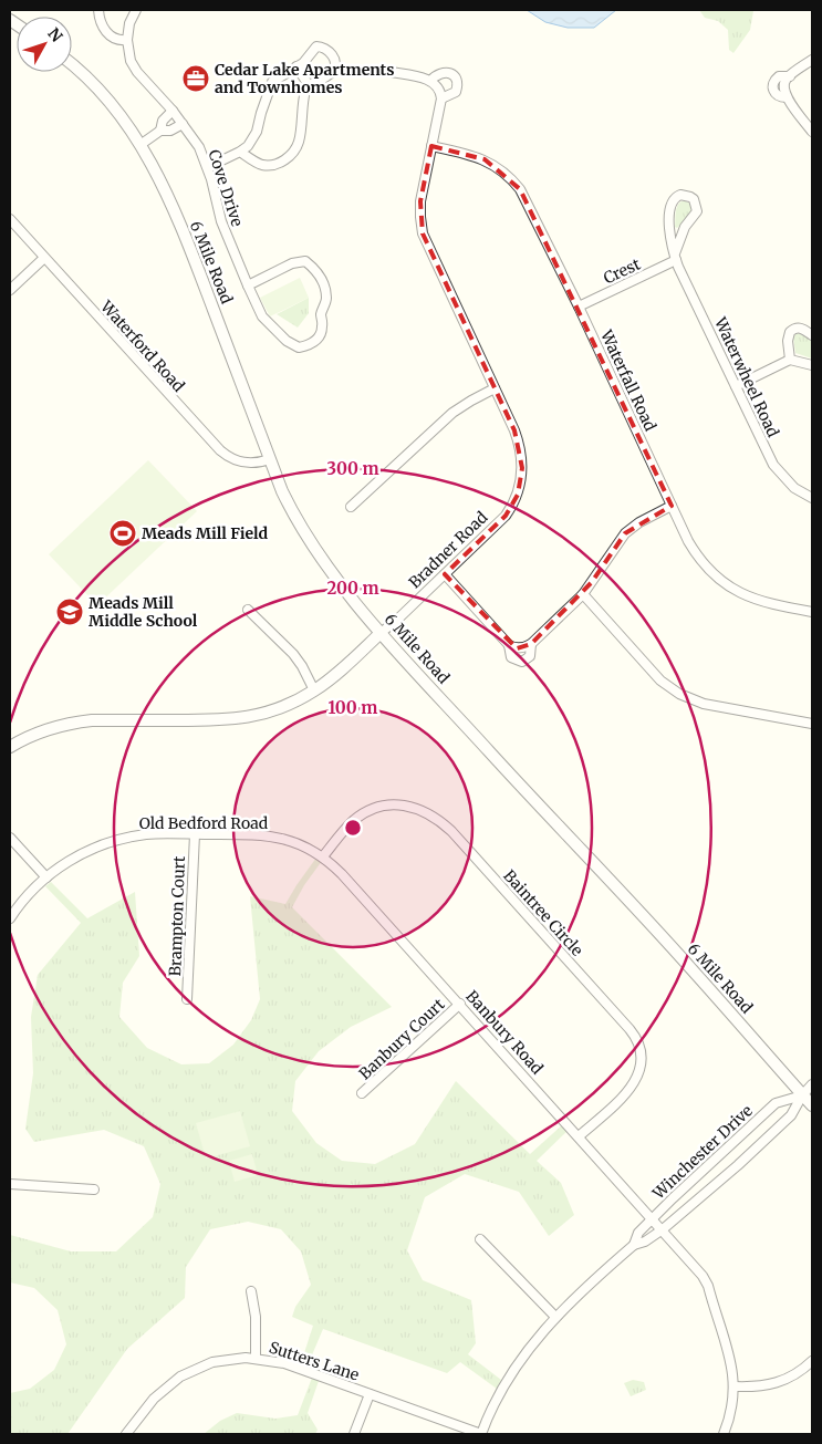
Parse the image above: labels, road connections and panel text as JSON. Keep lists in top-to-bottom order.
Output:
{
  "streets": {
    "street": [
      "Cove Drive",
      "6 Mile Road",
      "Crest",
      "Waterford Road",
      "Waterwheel Road",
      "Waterfall Road",
      "Bradner Road",
      "Old Bedford Road",
      "Baintree Circle",
      "Brampton Court",
      "Banbury Road",
      "Banbury Court",
      "Winchester Drive",
      "Sutters Lane"
    ]
  },
  "crossings": [
    ["6 Mile Road", "Waterford Road"],
    ["6 Mile Road", "Bradner Road"],
    ["6 Mile Road", "Winchester Drive"],
    ["Crest", "Waterwheel Road"],
    ["Crest", "Waterfall Road"],
    ["Waterfall Road", "Bradner Road"],
    ["Old Bedford Road", "Baintree Circle"],
    ["Old Bedford Road", "Brampton Court"],
    ["Old Bedford Road", "Banbury Road"],
    ["Baintree Circle", "Banbury Road"],
    ["Banbury Road", "Banbury Court"],
    ["Banbury Road", "Winchester Drive"],
    ["Winchester Drive", "Sutters Lane"]
  ],
  "places": {
    "office": ["Cedar Lake Apartments and Townhomes"],
    "sports": ["Meads Mill Field"],
    "school or university": ["Meads Mill Middle School"]
  },
  "north": "top right",
  "rings": ["300 m", "200 m", "100 m"]
}
